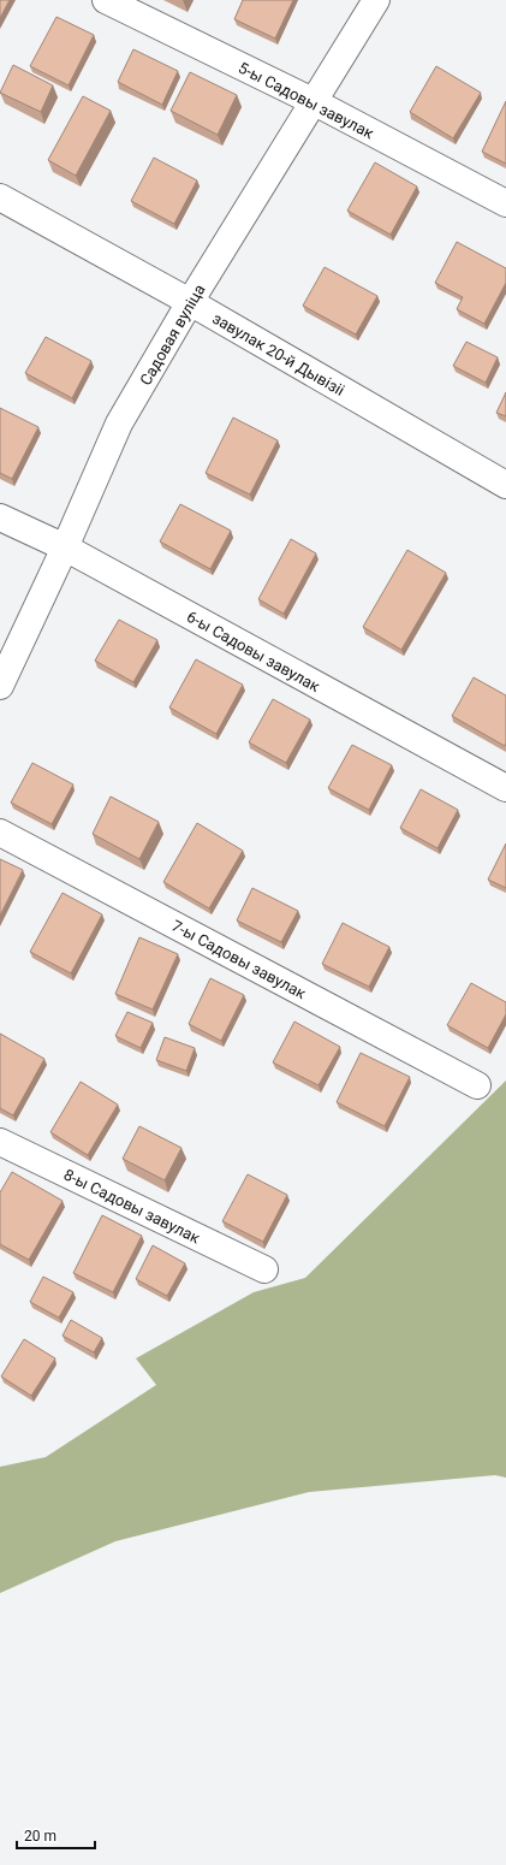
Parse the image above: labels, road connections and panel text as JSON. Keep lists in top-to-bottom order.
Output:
{
  "streets": {
    "street": [
      "5-ы Садовы завулак",
      "Садовая вуліца",
      "завулак 20-й Дывізіі",
      "6-ы Садовы завулак",
      "7-ы Садовы завулак",
      "8-ы Садовы завулак"
    ]
  },
  "crossings": [
    ["5-ы Садовы завулак", "Садовая вуліца"],
    ["Садовая вуліца", "завулак 20-й Дывізіі"],
    ["Садовая вуліца", "6-ы Садовы завулак"]
  ],
  "scale_bar": "20 m"
}
